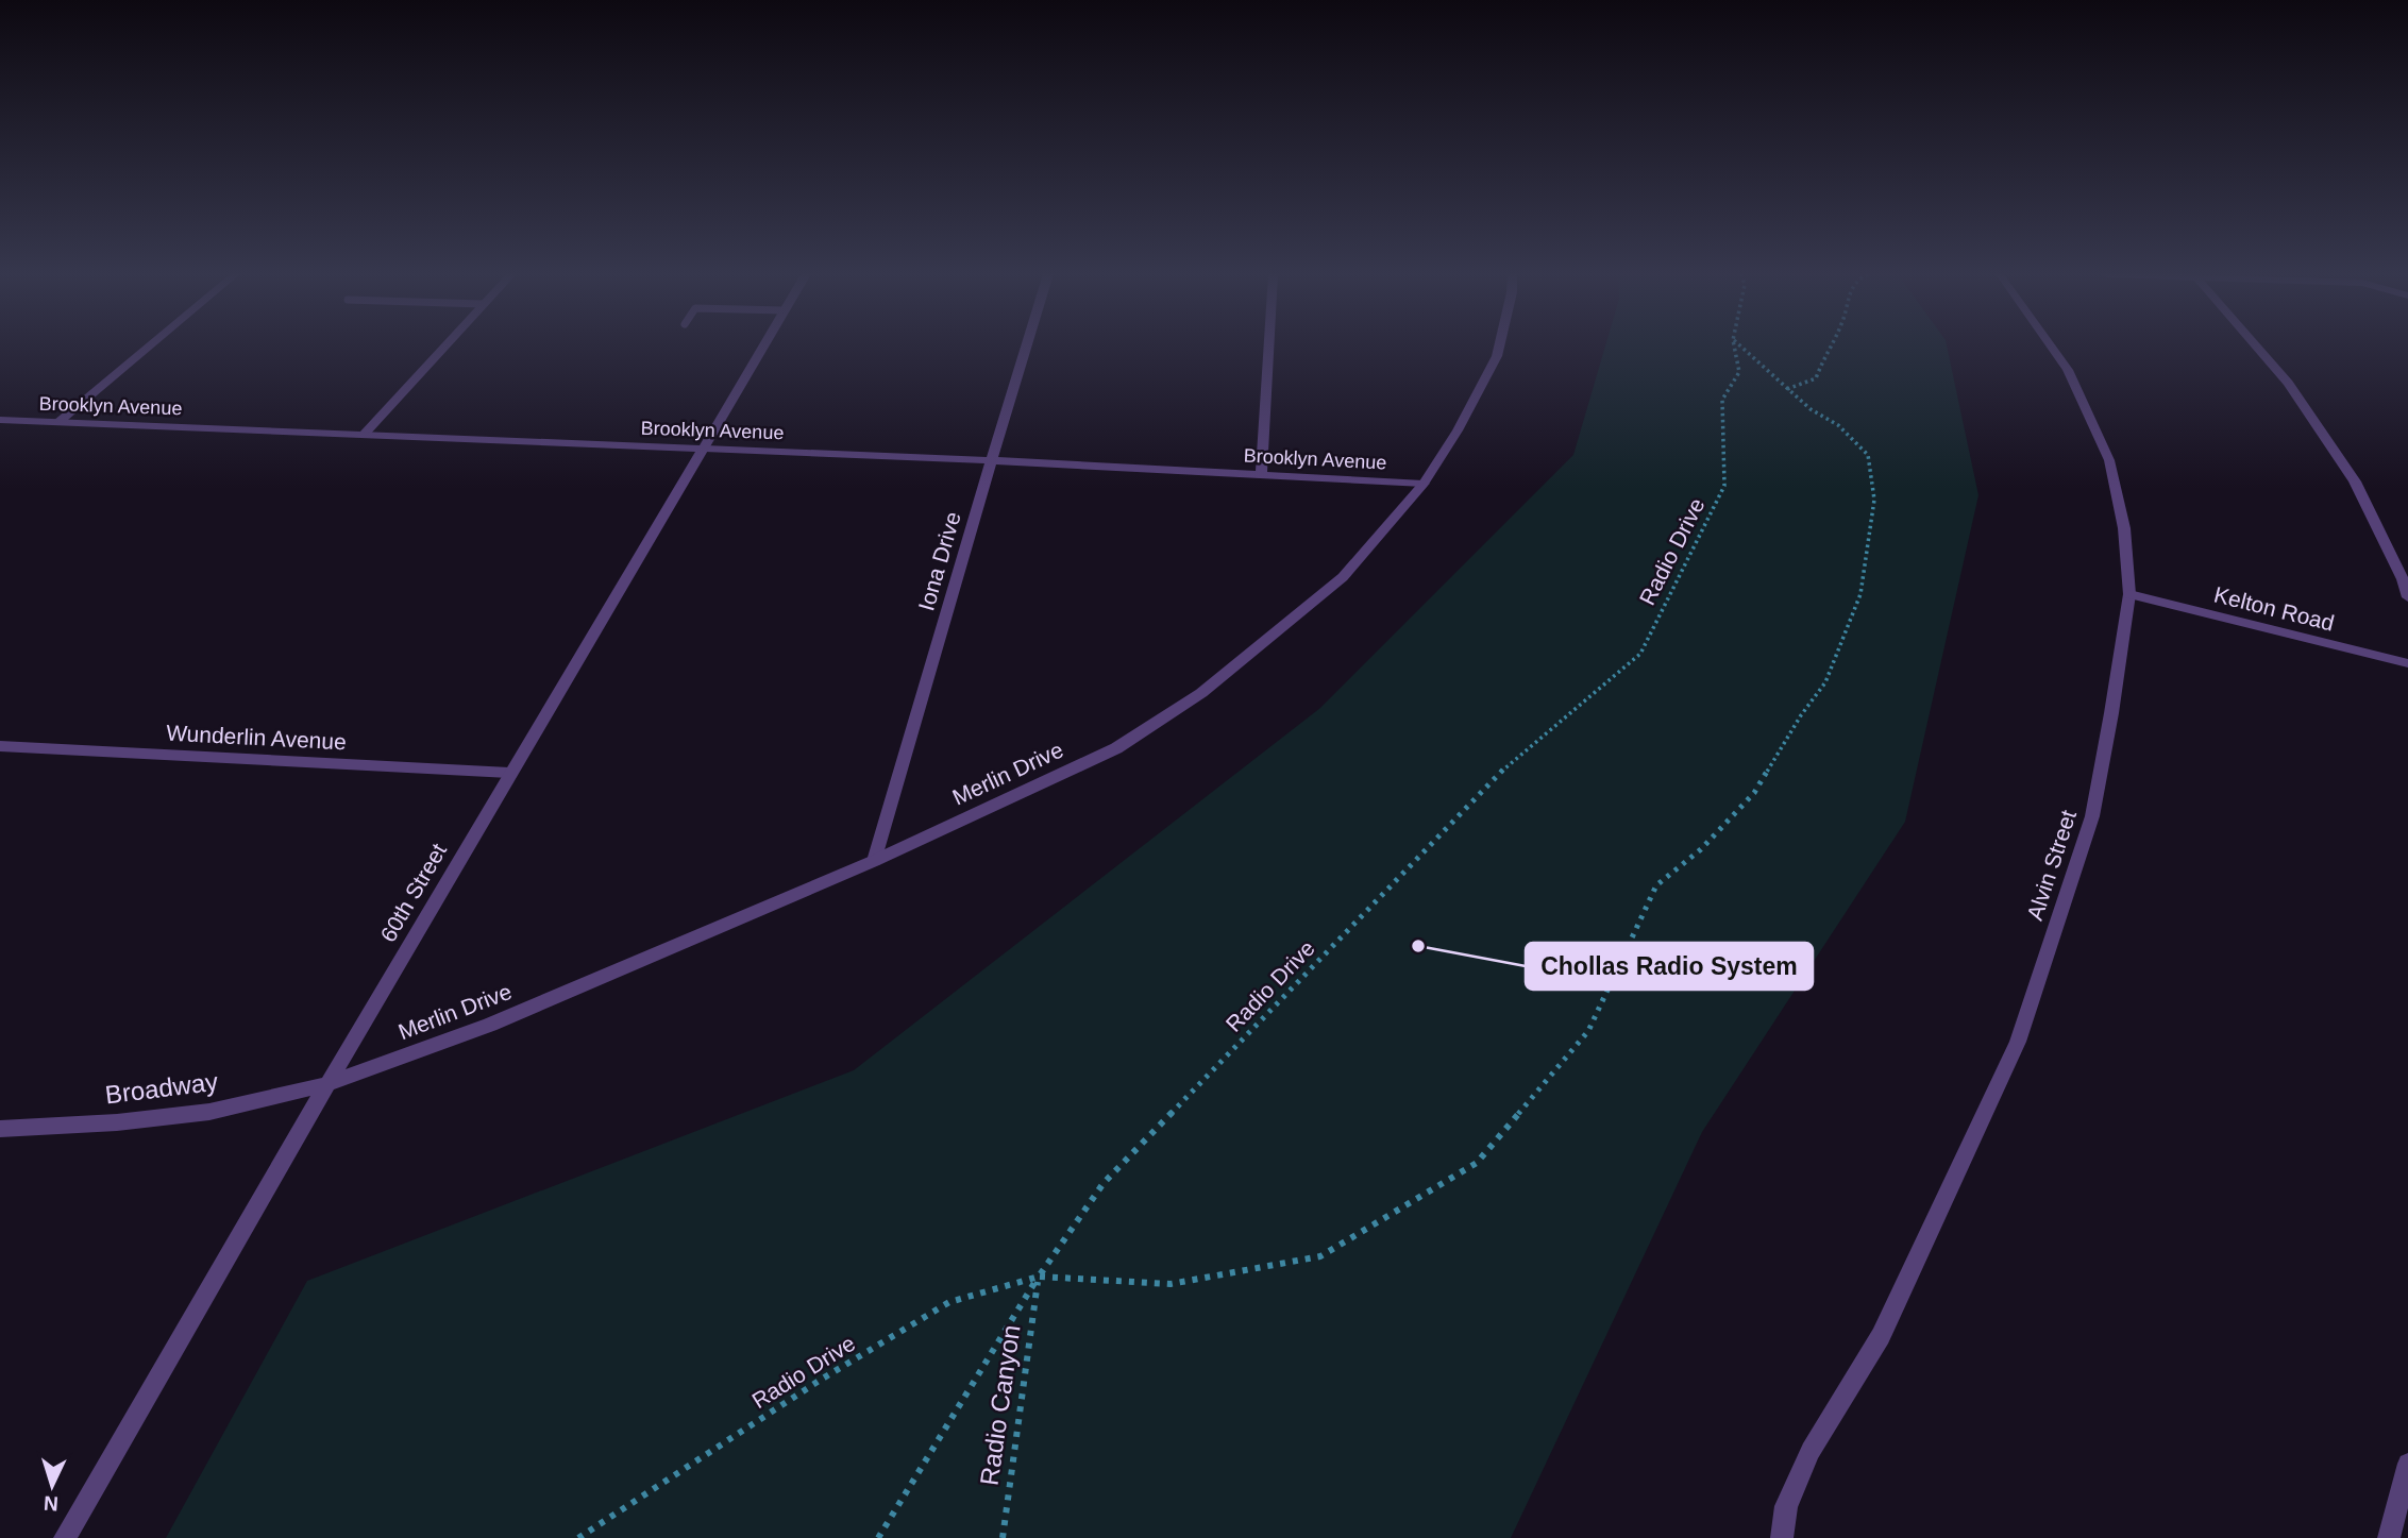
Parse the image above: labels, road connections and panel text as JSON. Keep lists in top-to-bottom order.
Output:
{
  "streets": {
    "street": [
      "Brooklyn Avenue",
      "Iona Drive",
      "Kelton Road",
      "Wunderlin Avenue",
      "Merlin Drive",
      "Alvin Street",
      "60th Street",
      "Broadway"
    ],
    "path": ["Radio Drive", "Radio Canyon"]
  },
  "crossings": [
    ["Brooklyn Avenue", "Iona Drive"],
    ["Brooklyn Avenue", "Merlin Drive"],
    ["Brooklyn Avenue", "60th Street"],
    ["Radio Drive", "Radio Canyon"],
    ["Iona Drive", "Merlin Drive"],
    ["Kelton Road", "Alvin Street"],
    ["Wunderlin Avenue", "60th Street"],
    ["Merlin Drive", "60th Street"],
    ["Merlin Drive", "Broadway"],
    ["60th Street", "Broadway"]
  ],
  "places": ["Chollas Radio System"],
  "north": "bottom"
}
